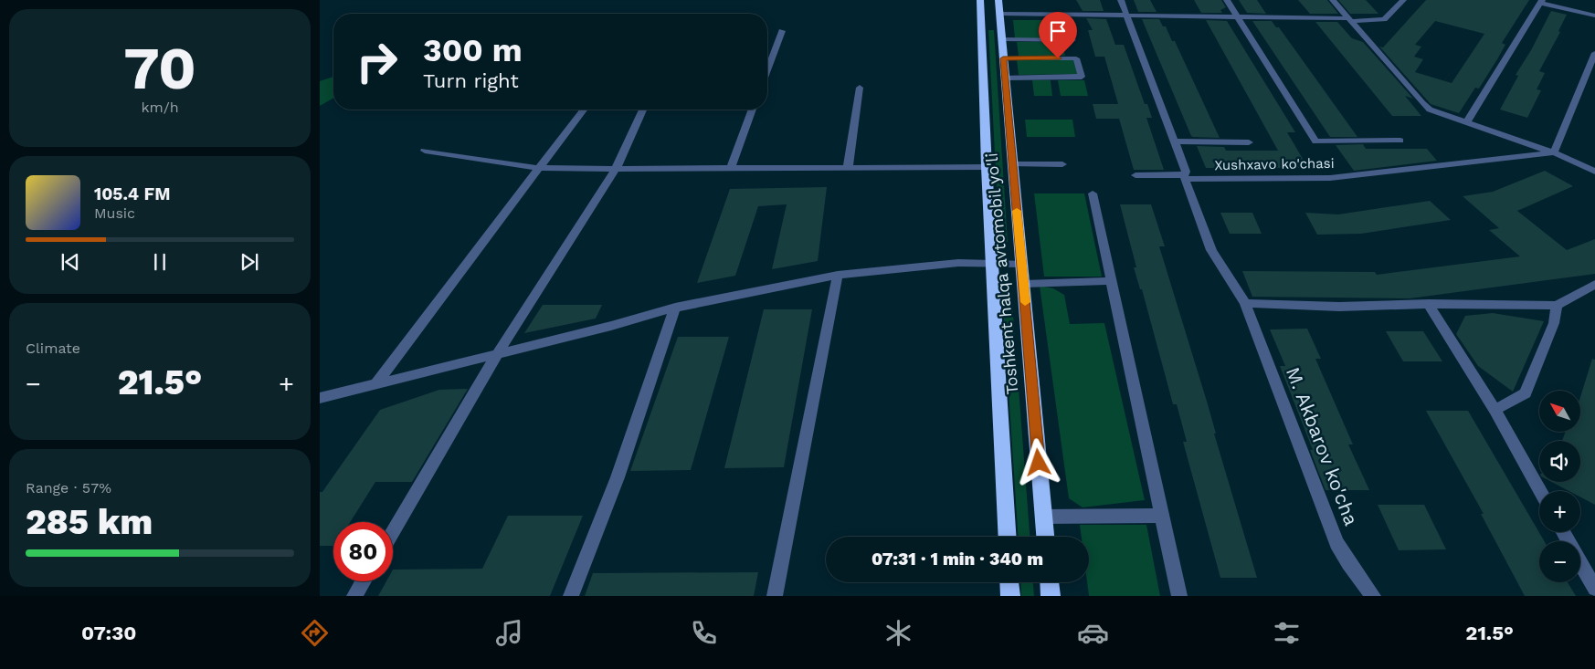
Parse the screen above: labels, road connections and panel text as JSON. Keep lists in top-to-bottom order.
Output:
{
  "streets": {
    "highway": ["Toshkent halqa avtomobil yo'li"],
    "street": ["Xushxavo ko'chasi", "M. Akbarov ko'cha"]
  },
  "crossings": [
    ["Xushxavo ko'chasi", "M. Akbarov ko'cha"]
  ],
  "north": "top left",
  "page": {
    "tile": [
      ["70", "km/h"],
      "Climate",
      ["Range · 57%", "285 km"]
    ],
    "turn": ["300 m", "Turn right"],
    "song": ["105.4 FM", "Music"],
    "heat": ["−", "21.5°", "+"],
    "map_buttons": ["+", "−"],
    "limit": "80",
    "trip": "07:31 · 1 min · 340 m",
    "tabs": ["07:30", "21.5°"]
  }
}
